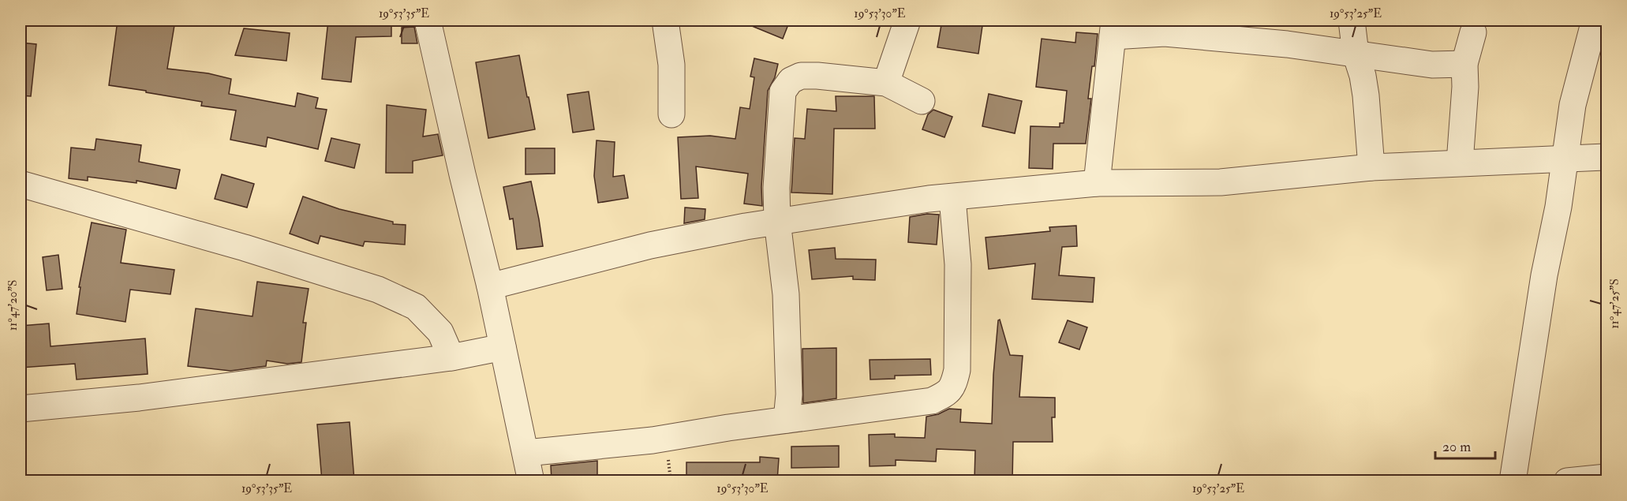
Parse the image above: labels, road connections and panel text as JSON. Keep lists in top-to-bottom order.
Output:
{
  "scale_bar": "20 m",
  "coordinates": [
    "19°53'35\"E",
    "19°53'30\"E",
    "19°53'25\"E",
    "11°47'25\"S",
    "11°47'20\"S"
  ]
}
